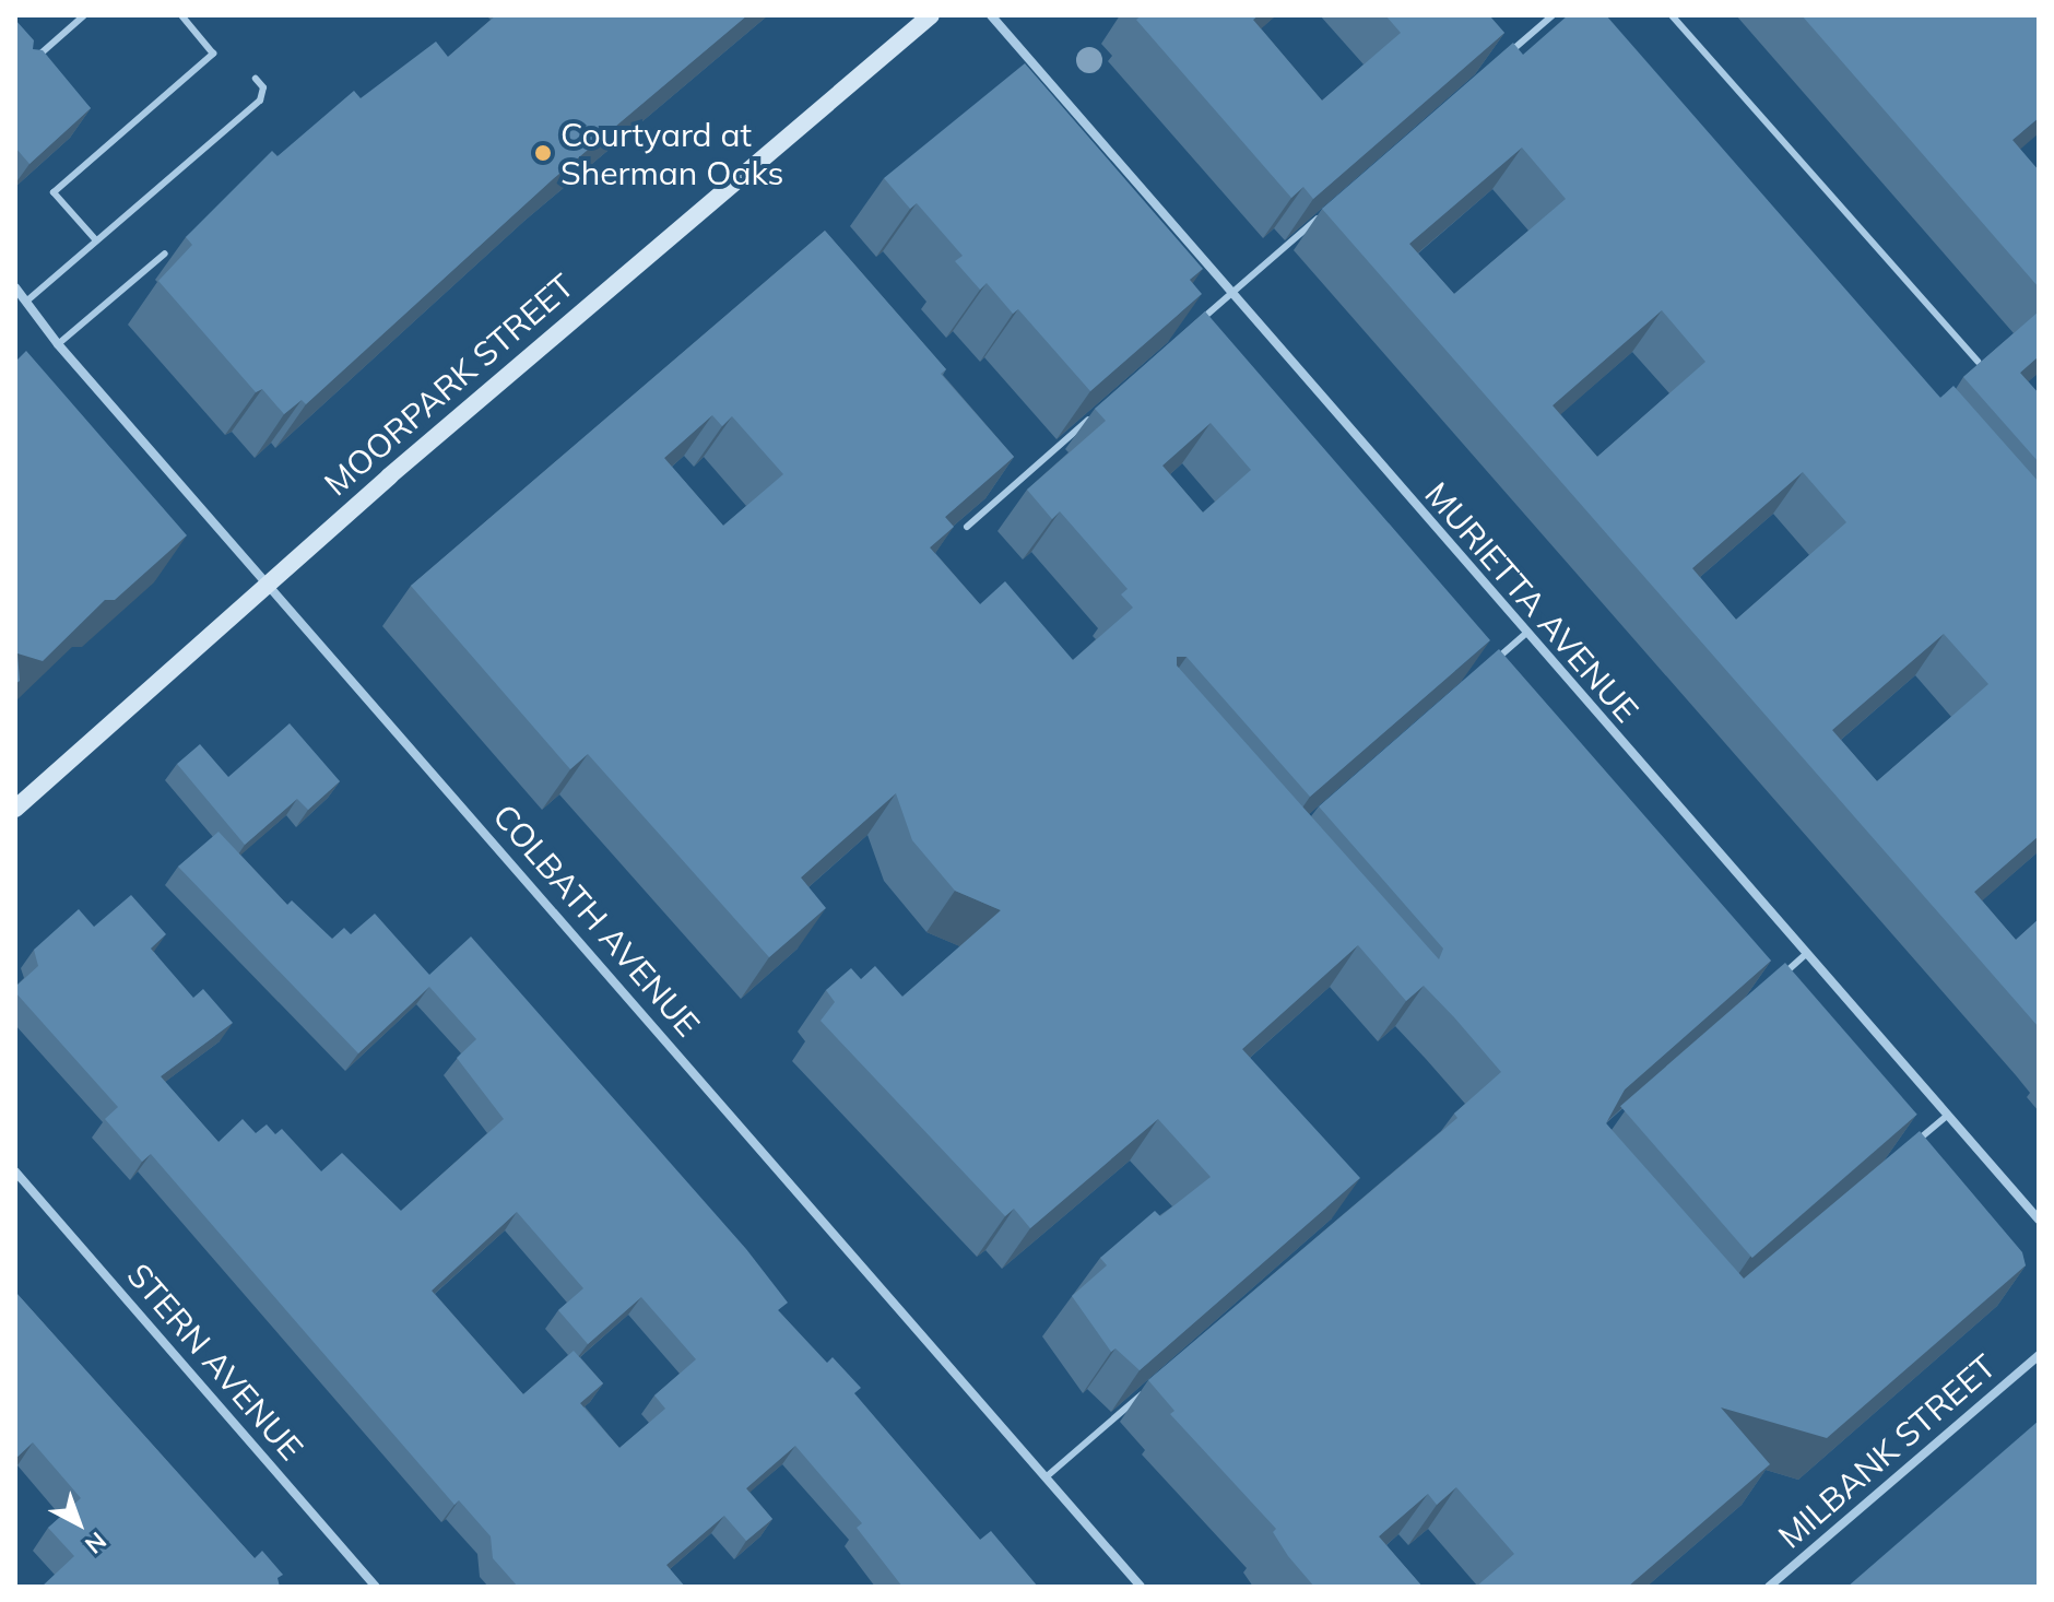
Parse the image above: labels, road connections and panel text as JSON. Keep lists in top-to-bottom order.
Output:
{
  "streets": {
    "main road": ["MOORPARK STREET"],
    "street": [
      "MURIETTA AVENUE",
      "COLBATH AVENUE",
      "STERN AVENUE",
      "MILBANK STREET"
    ]
  },
  "crossings": [
    ["MOORPARK STREET", "COLBATH AVENUE"]
  ],
  "places": ["Courtyard at Sherman Oaks"],
  "north": "bottom right"
}
